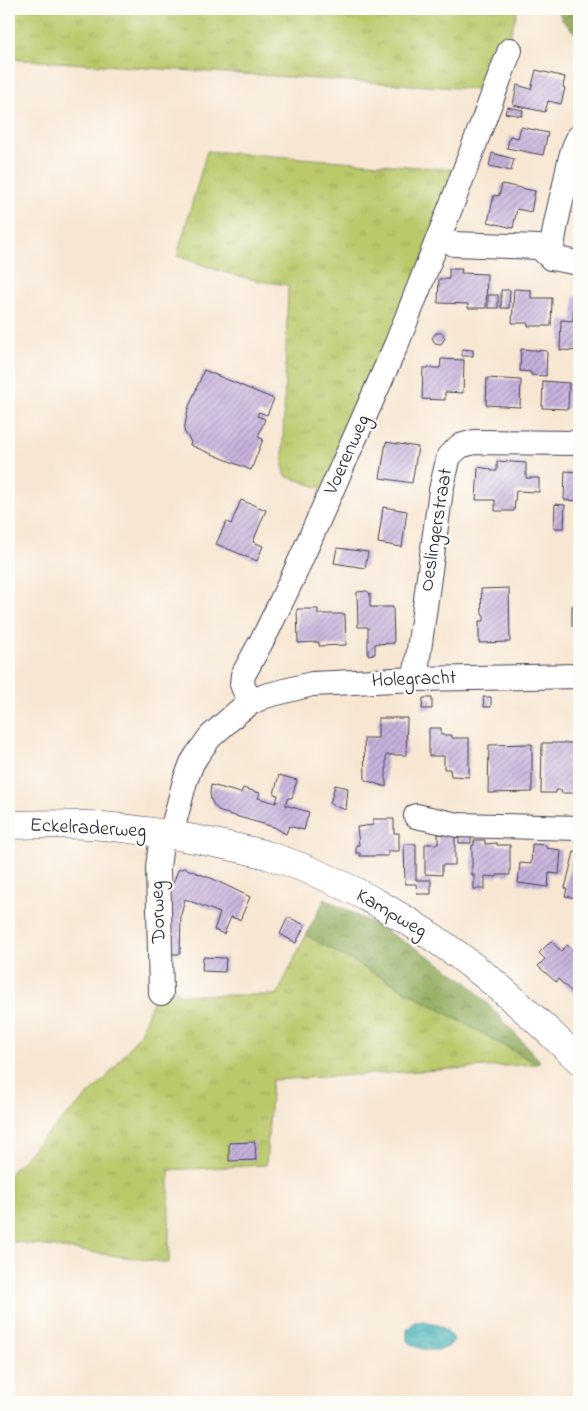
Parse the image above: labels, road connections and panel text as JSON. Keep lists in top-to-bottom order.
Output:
{
  "streets": {
    "main road": ["Eckelraderweg", "Kampweg"],
    "street": [
      "Voerenweg",
      "Oeslingerstraat",
      "Holegracht",
      "Dorweg"
    ]
  },
  "crossings": [
    ["Voerenweg", "Holegracht"],
    ["Oeslingerstraat", "Holegracht"],
    ["Eckelraderweg", "Dorweg"],
    ["Eckelraderweg", "Kampweg"],
    ["Dorweg", "Kampweg"]
  ]
}
